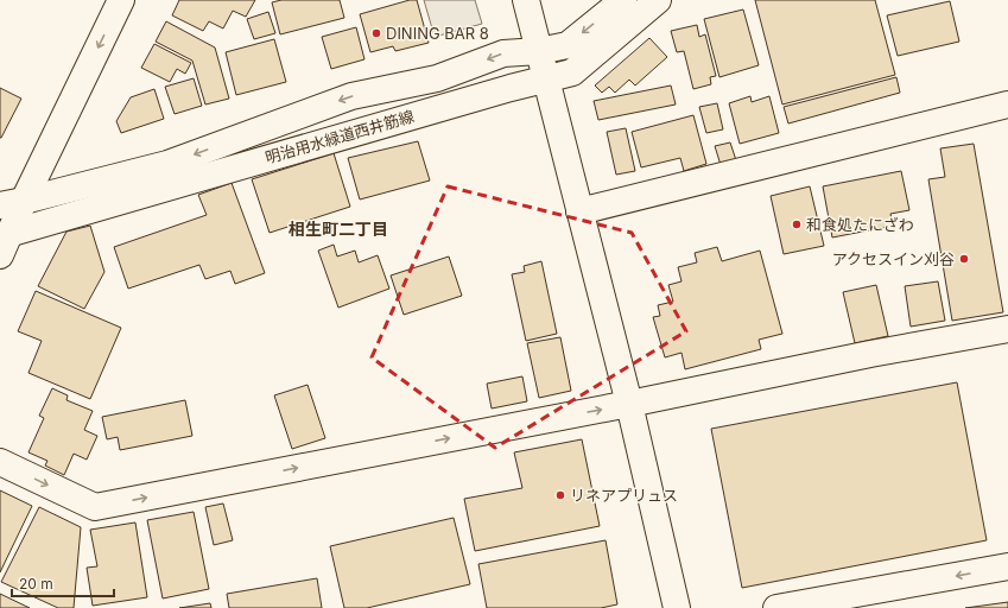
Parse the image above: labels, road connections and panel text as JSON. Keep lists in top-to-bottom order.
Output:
{
  "streets": {
    "street": ["明治用水緑道西井筋線"]
  },
  "districts": ["相生町二丁目"],
  "places": [
    "DINING BAR 8",
    "和食処たにざわ",
    "アクセスイン刈谷",
    "リネアプリュス"
  ],
  "scale_bar": "20 m"
}
